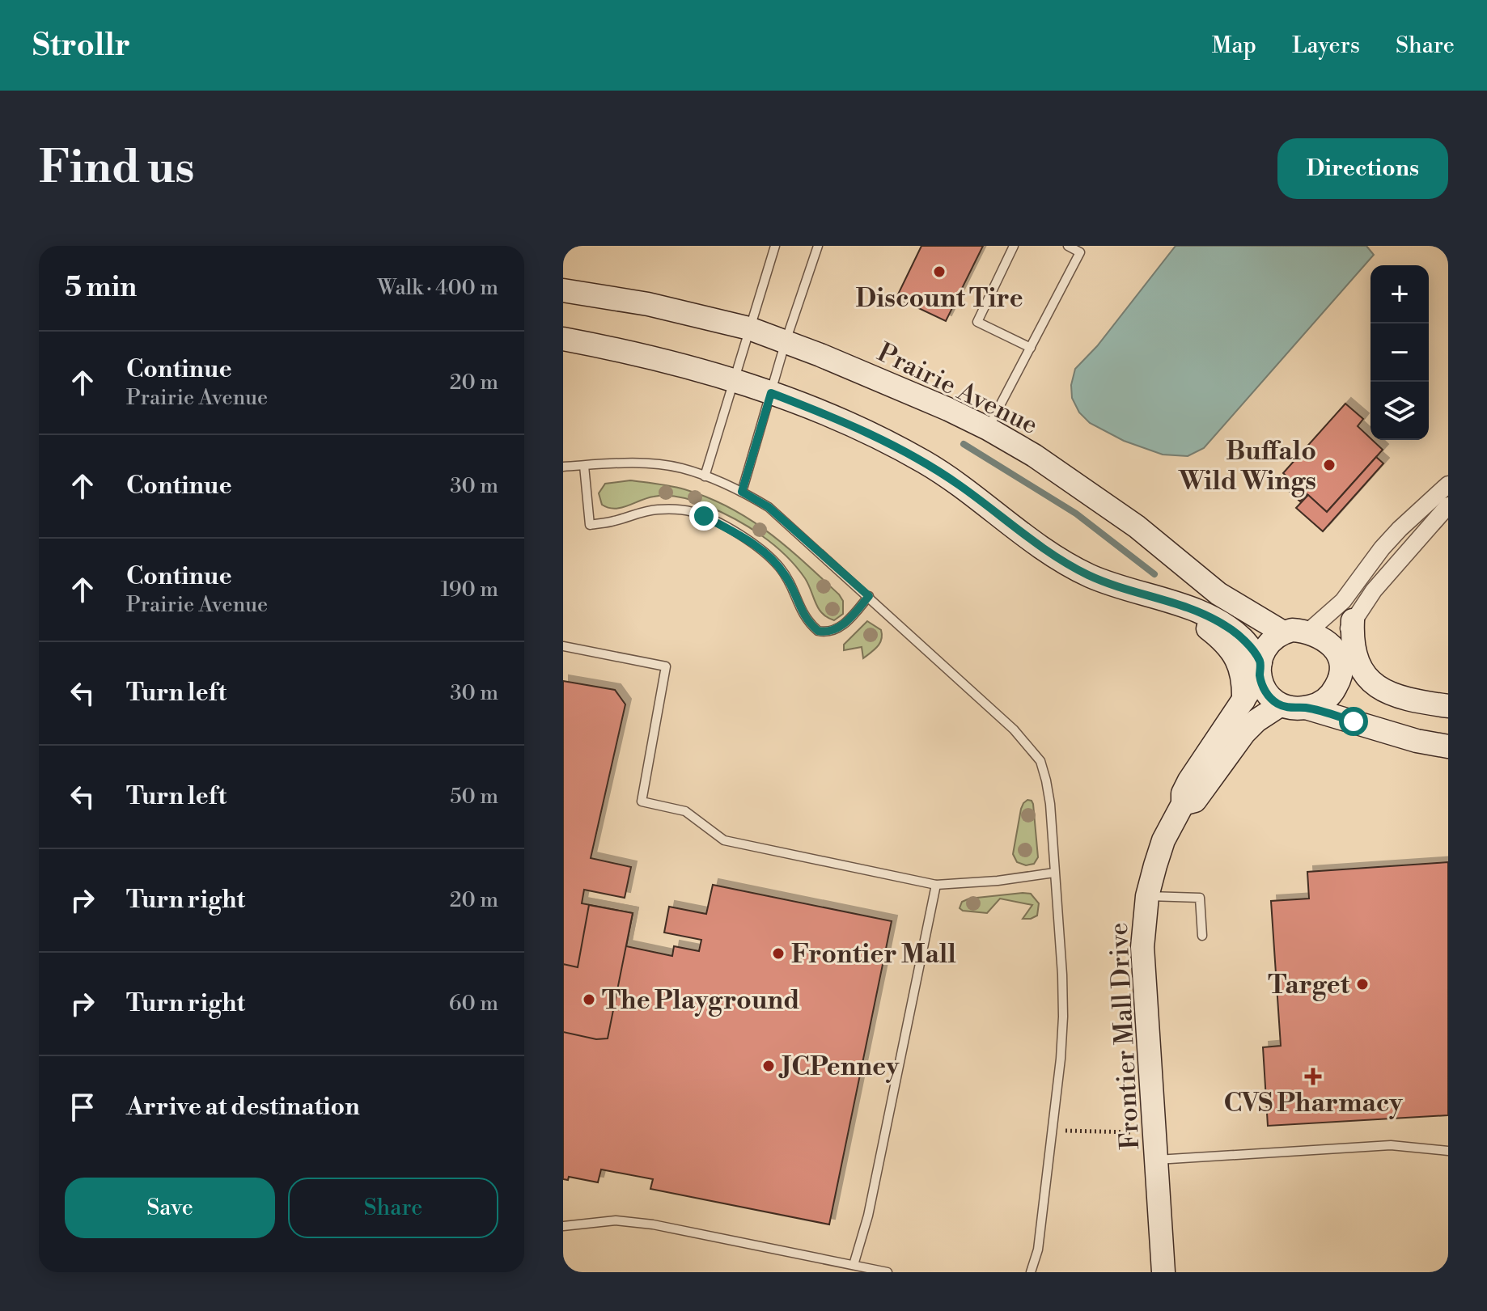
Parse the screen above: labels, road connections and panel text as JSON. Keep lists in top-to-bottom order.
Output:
{
  "streets": {
    "street": ["Prairie Avenue", "Frontier Mall Drive"]
  },
  "crossings": [
    ["Prairie Avenue", "Frontier Mall Drive"]
  ],
  "places": {
    "other": [
      "Discount Tire",
      "Buffalo Wild Wings",
      "Frontier Mall",
      "Target",
      "The Playground",
      "JCPenney"
    ],
    "health": ["CVS Pharmacy"]
  },
  "page": {
    "header": "Strollr",
    "nav": ["Map", "Layers", "Share"],
    "buttons": [
      "Directions",
      ["Save", "Share"]
    ],
    "title": "Find us",
    "heading": ["5 min", "Walk · 400 m"],
    "map_buttons": ["+", "−"],
    "list": [
      ["Continue", "Prairie Avenue", "20 m"],
      ["Continue", "30 m"],
      ["Continue", "Prairie Avenue", "190 m"],
      ["Turn left", "30 m"],
      ["Turn left", "50 m"],
      ["Turn right", "20 m"],
      ["Turn right", "60 m"],
      "Arrive at destination"
    ]
  }
}
